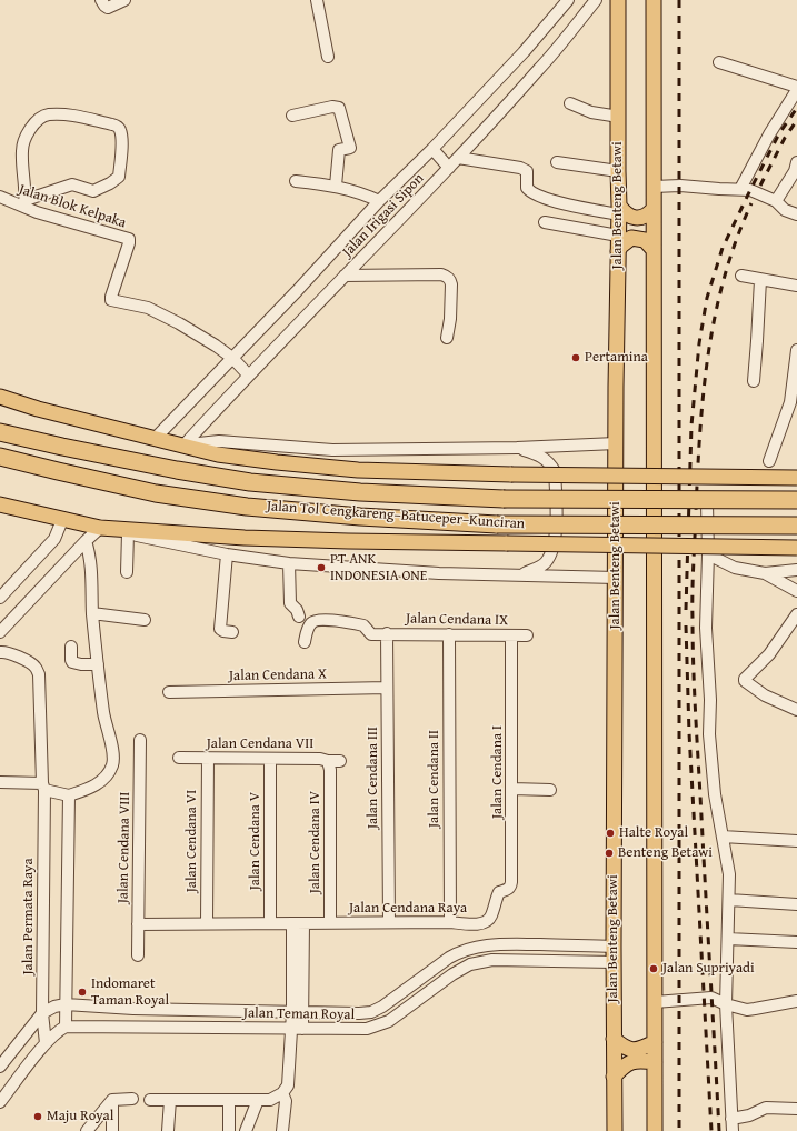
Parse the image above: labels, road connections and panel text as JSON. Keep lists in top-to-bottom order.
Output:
{
  "streets": {
    "highway": ["Jalan Tol Cengkareng–Batuceper–Kunciran"],
    "main road": ["Jalan Benteng Betawi"],
    "street": [
      "Jalan Blok Kelpaka",
      "Jalan Irigasi Sipon",
      "Jalan Cendana IX",
      "Jalan Cendana X",
      "Jalan Cendana VII",
      "Jalan Cendana I",
      "Jalan Cendana III",
      "Jalan Cendana II",
      "Jalan Cendana VI",
      "Jalan Cendana V",
      "Jalan Cendana IV",
      "Jalan Cendana VIII",
      "Jalan Cendana Raya",
      "Jalan Permata Raya",
      "Jalan Teman Royal"
    ]
  },
  "crossings": [
    ["Jalan Benteng Betawi", "Jalan Teman Royal"],
    ["Jalan Blok Kelpaka", "Jalan Irigasi Sipon"],
    ["Jalan Cendana IX", "Jalan Cendana I"],
    ["Jalan Cendana IX", "Jalan Cendana III"],
    ["Jalan Cendana IX", "Jalan Cendana II"],
    ["Jalan Cendana X", "Jalan Cendana III"],
    ["Jalan Cendana VII", "Jalan Cendana VI"],
    ["Jalan Cendana VII", "Jalan Cendana V"],
    ["Jalan Cendana VII", "Jalan Cendana IV"],
    ["Jalan Cendana I", "Jalan Cendana Raya"],
    ["Jalan Cendana III", "Jalan Cendana Raya"],
    ["Jalan Cendana II", "Jalan Cendana Raya"],
    ["Jalan Cendana VI", "Jalan Cendana Raya"],
    ["Jalan Cendana V", "Jalan Cendana Raya"],
    ["Jalan Cendana IV", "Jalan Cendana Raya"],
    ["Jalan Cendana VIII", "Jalan Cendana Raya"],
    ["Jalan Permata Raya", "Jalan Teman Royal"]
  ],
  "places": [
    "Pertamina",
    "PT ANK INDONESIA ONE",
    "Halte Royal",
    "Benteng Betawi",
    "Jalan Supriyadi",
    "Indomaret Taman Royal",
    "Maju Royal"
  ]
}
